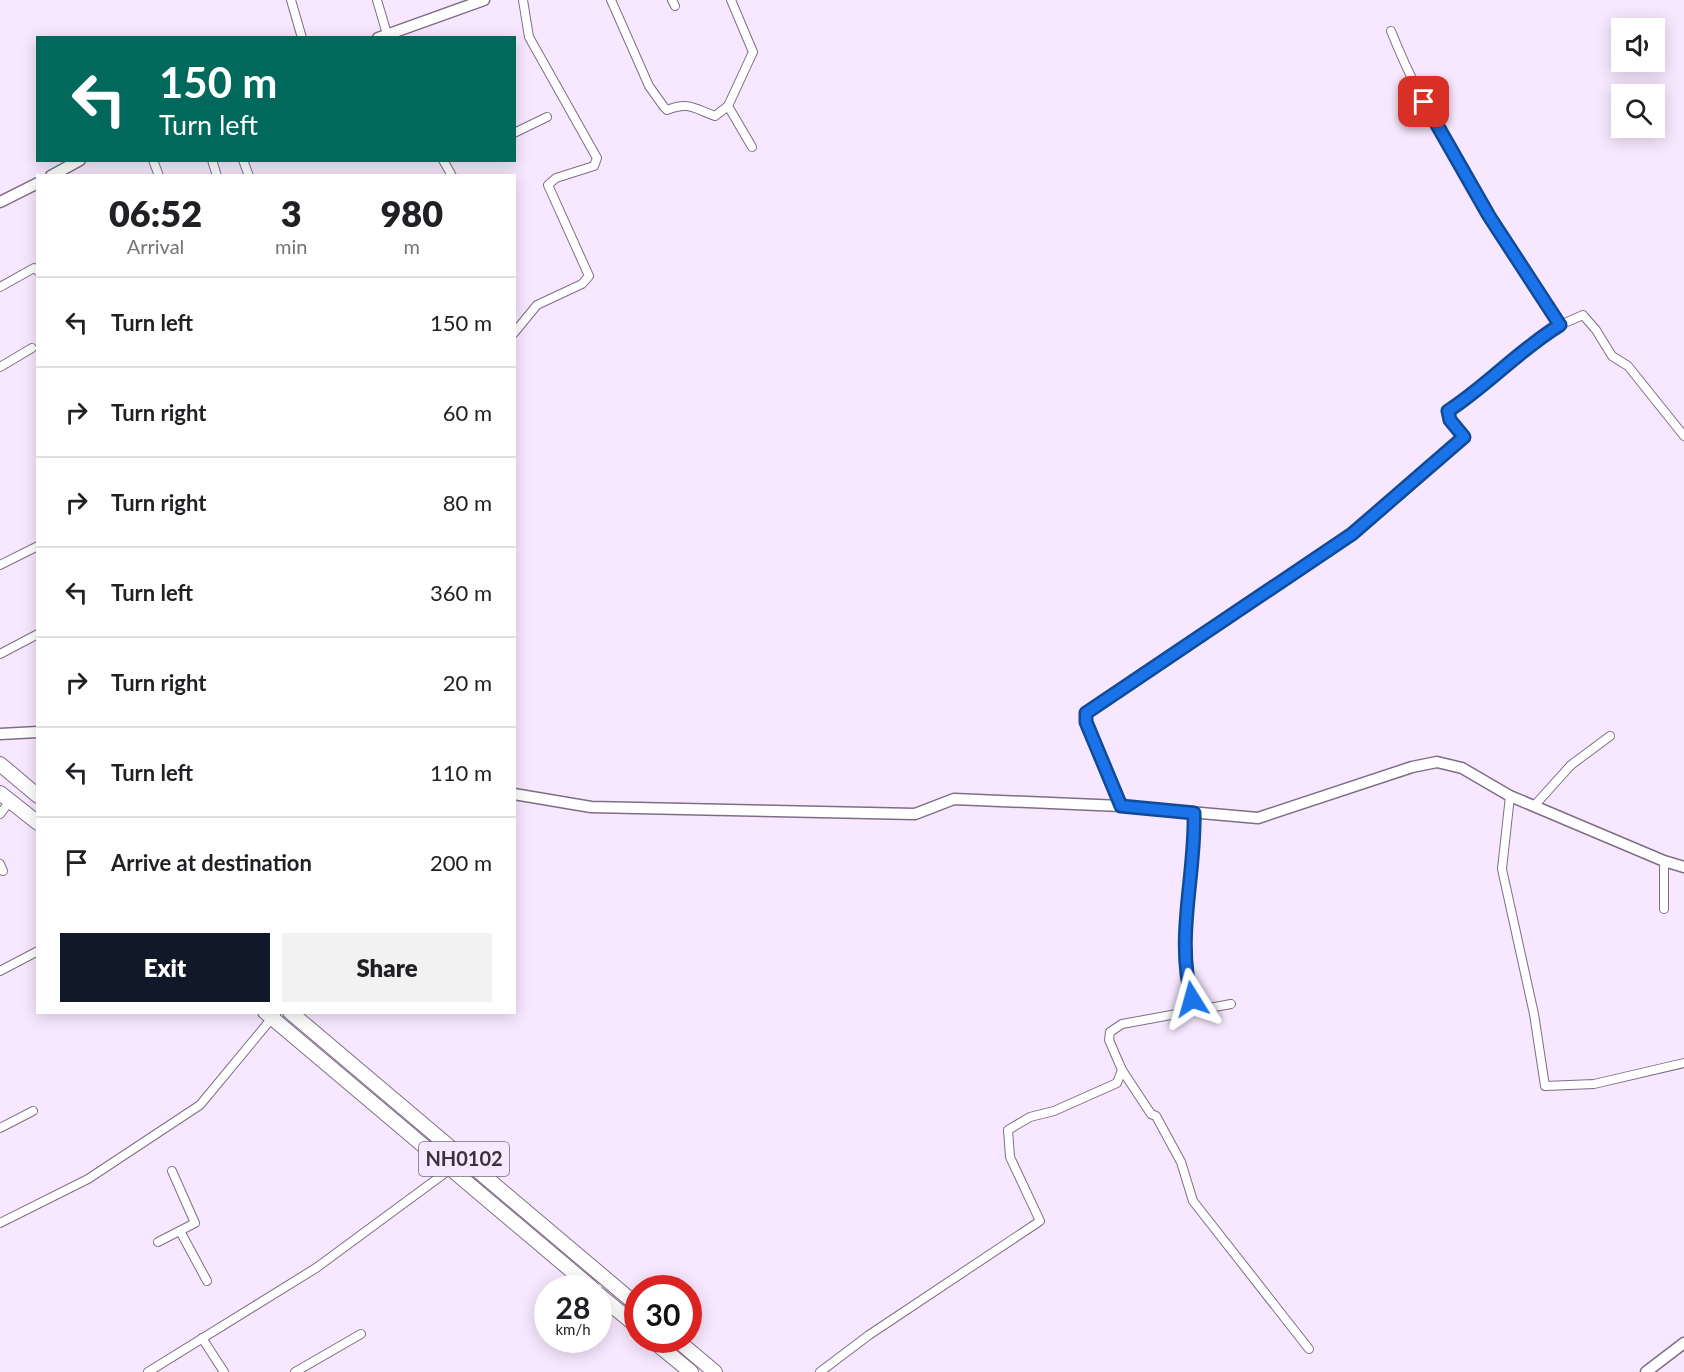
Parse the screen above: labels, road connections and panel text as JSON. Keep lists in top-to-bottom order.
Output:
{
  "streets": {
    "highway": ["NH0102"]
  },
  "page": {
    "turn": ["150 m", "Turn left"],
    "eta": [
      "06:52",
      "Arrival",
      "3",
      "min",
      "980",
      "m"
    ],
    "list": [
      {
        "name": "Turn left",
        "value": "150 m"
      },
      {
        "name": "Turn right",
        "value": "60 m"
      },
      {
        "name": "Turn right",
        "value": "80 m"
      },
      {
        "name": "Turn left",
        "value": "360 m"
      },
      {
        "name": "Turn right",
        "value": "20 m"
      },
      {
        "name": "Turn left",
        "value": "110 m"
      },
      {
        "name": "Arrive at destination",
        "value": "200 m"
      }
    ],
    "buttons": ["Exit", "Share"],
    "speed": "28 km/h",
    "limit": "30"
  }
}
